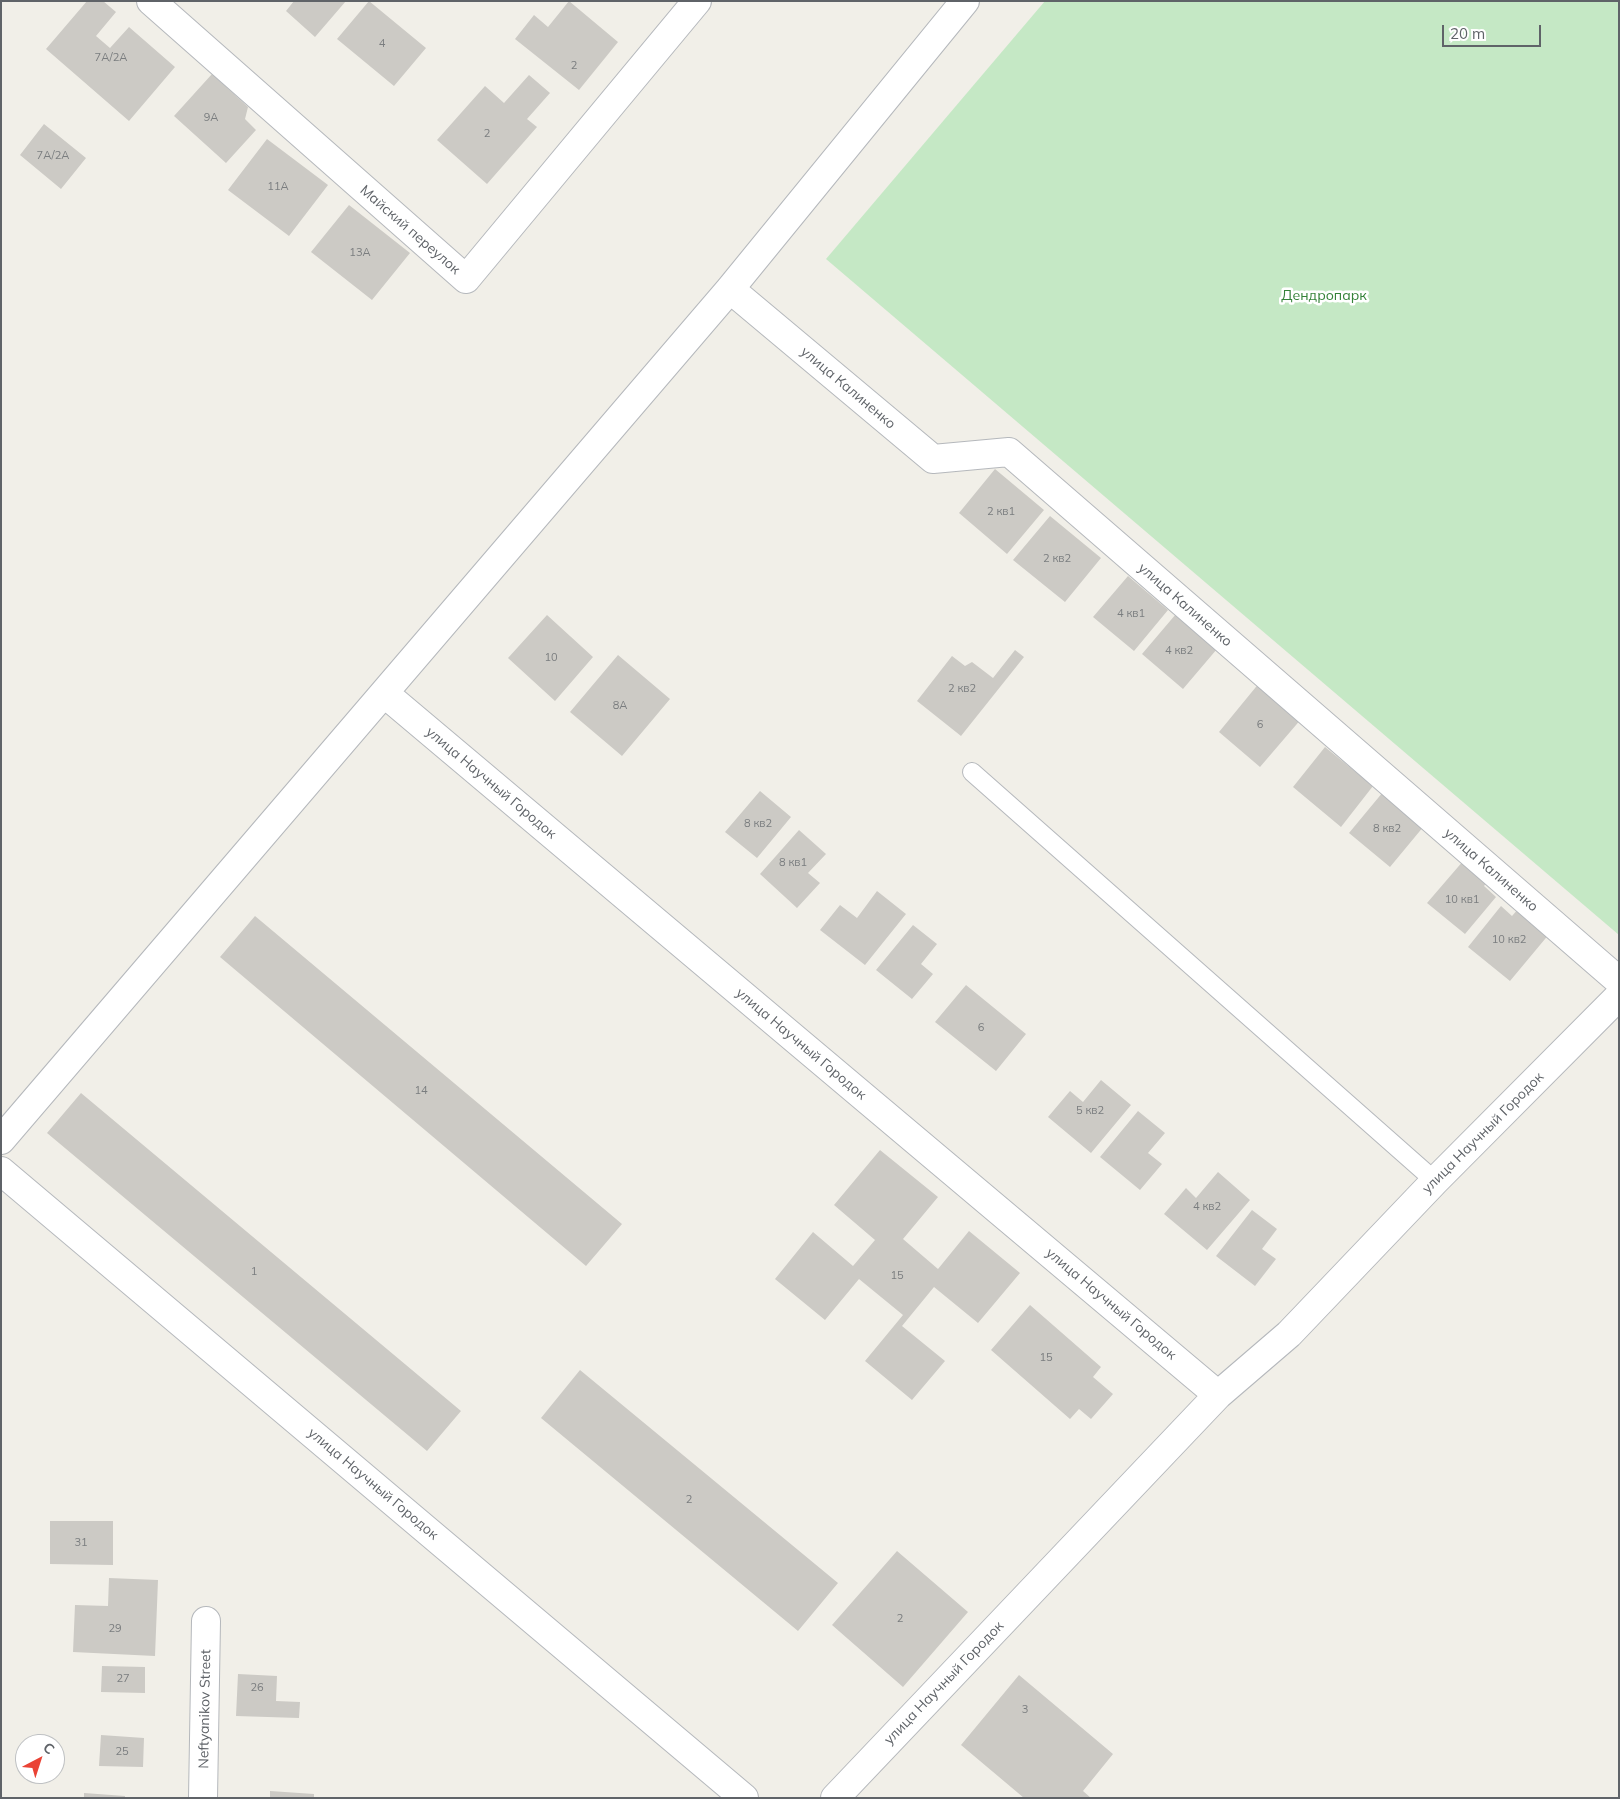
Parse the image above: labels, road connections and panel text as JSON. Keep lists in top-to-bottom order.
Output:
{
  "streets": {
    "street": [
      "Майский переулок",
      "улица Калиненко",
      "улица Научный Городок",
      "Neftyanikov Street"
    ]
  },
  "parks": ["Дендропарк"],
  "house_numbers": [
    "4",
    "7А/2А",
    "2",
    "9А",
    "2",
    "7А/2А",
    "11А",
    "13А",
    "2 кв1",
    "2 кв2",
    "4 кв1",
    "4 кв2",
    "10",
    "2 кв2",
    "8А",
    "6",
    "8 кв2",
    "8 кв2",
    "8 кв1",
    "10 кв1",
    "10 кв2",
    "6",
    "14",
    "5 кв2",
    "4 кв2",
    "1",
    "15",
    "15",
    "2",
    "31",
    "2",
    "29",
    "27",
    "26",
    "3",
    "25"
  ],
  "scale_bar": "20 m",
  "north": "top right"
}
